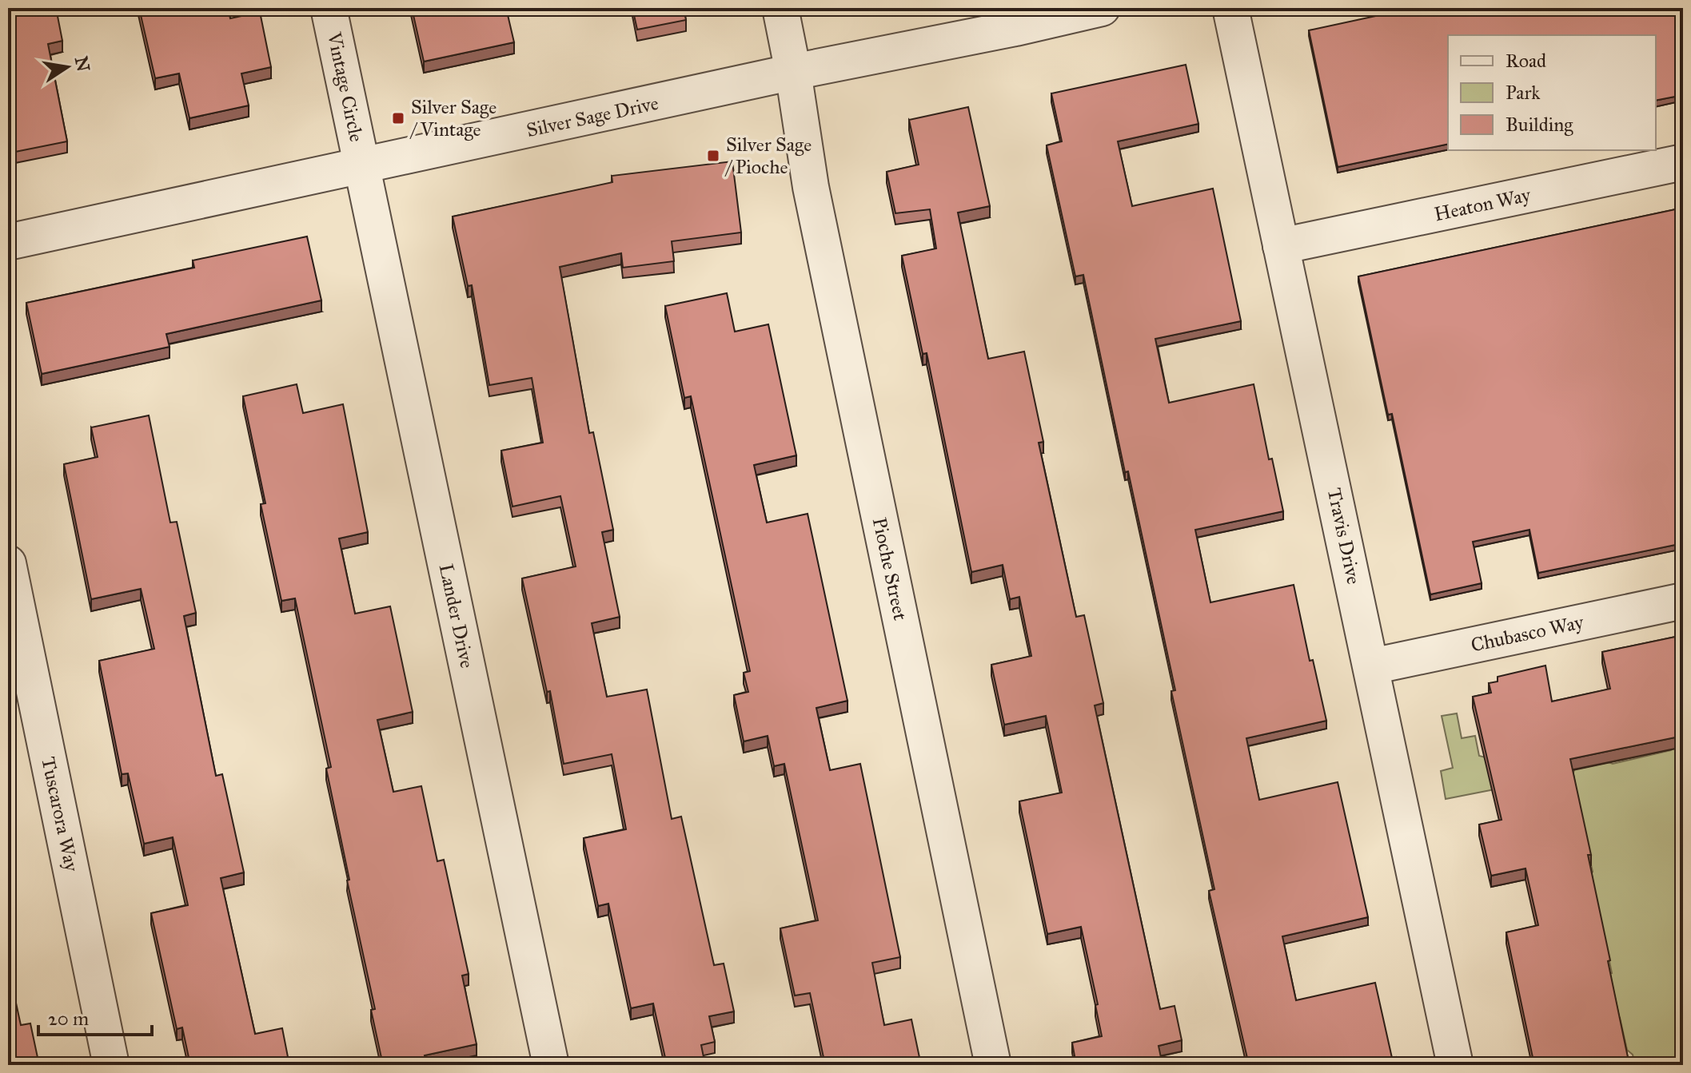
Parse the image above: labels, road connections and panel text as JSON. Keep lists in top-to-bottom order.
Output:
{
  "streets": {
    "street": [
      "Vintage Circle",
      "Silver Sage Drive",
      "Heaton Way",
      "Travis Drive",
      "Pioche Street",
      "Lander Drive",
      "Chubasco Way",
      "Tuscarora Way"
    ]
  },
  "crossings": [
    ["Vintage Circle", "Silver Sage Drive"],
    ["Vintage Circle", "Lander Drive"],
    ["Silver Sage Drive", "Pioche Street"],
    ["Silver Sage Drive", "Lander Drive"],
    ["Heaton Way", "Travis Drive"],
    ["Travis Drive", "Chubasco Way"]
  ],
  "places": {
    "transit": ["Silver Sage / Vintage", "Silver Sage / Pioche"]
  },
  "legend": ["Road", "Park", "Building"],
  "scale_bar": "20 m",
  "north": "right"
}
